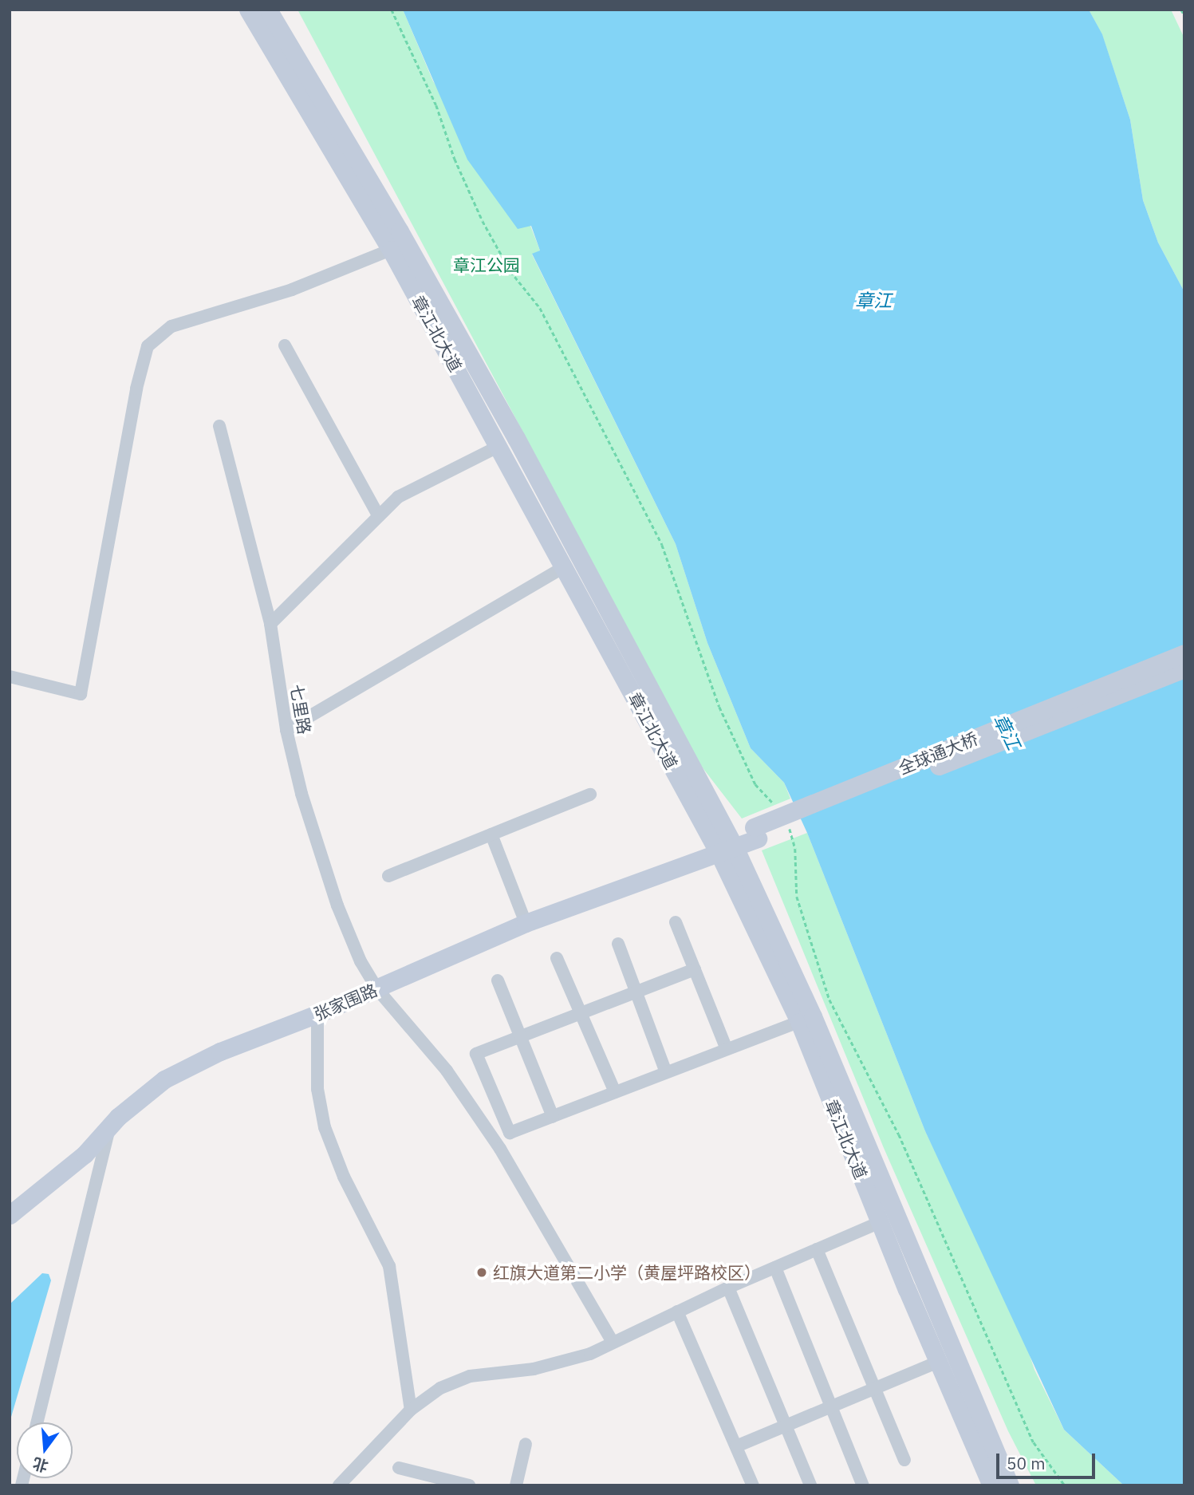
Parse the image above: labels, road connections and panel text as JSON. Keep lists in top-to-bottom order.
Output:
{
  "streets": {
    "main road": ["章江北大道", "全球通大桥", "张家围路"],
    "street": ["七里路"]
  },
  "crossings": [
    ["章江北大道", "张家围路"],
    ["七里路", "张家围路"],
    ["全球通大桥", "张家围路"]
  ],
  "water": ["章江"],
  "parks": ["章江公园"],
  "places": ["红旗大道第二小学（黄屋坪路校区）"],
  "scale_bar": "50 m",
  "north": "bottom"
}
